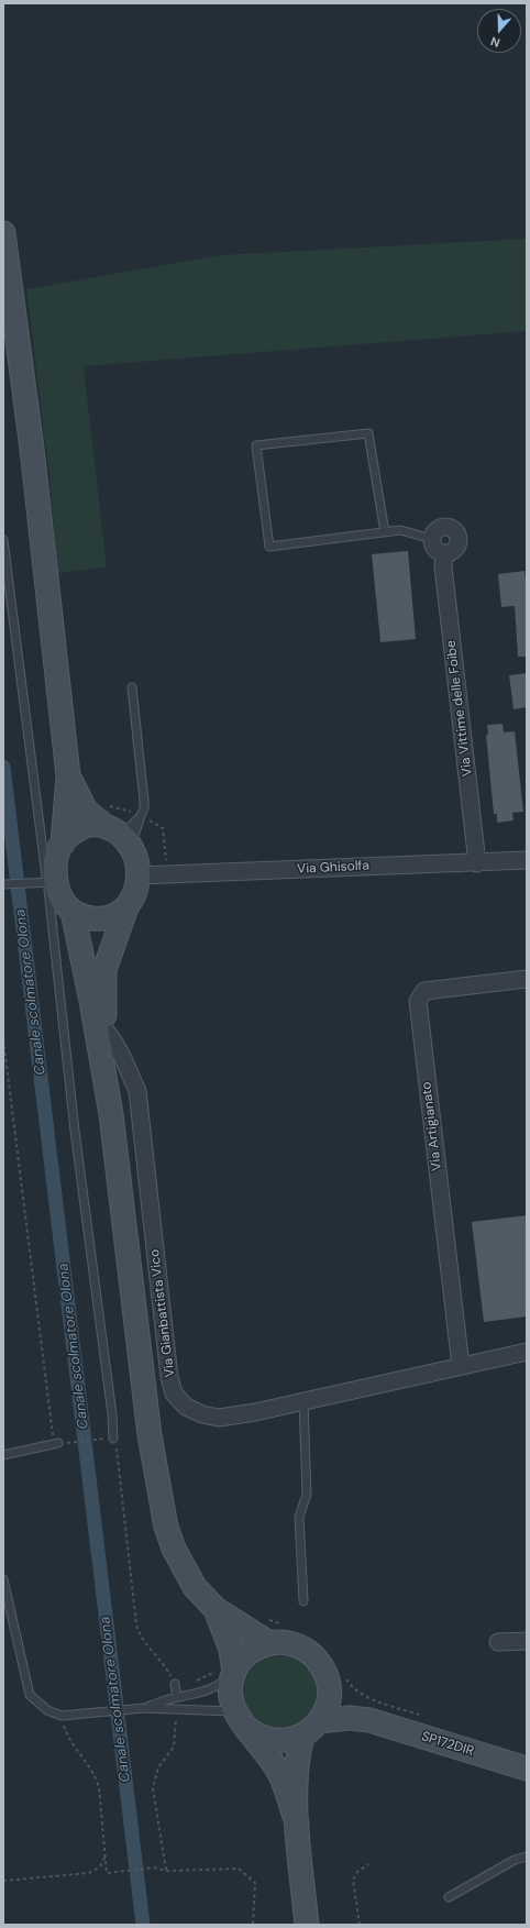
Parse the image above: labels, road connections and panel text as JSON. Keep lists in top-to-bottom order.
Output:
{
  "streets": {
    "main road": ["SP172DIR"],
    "street": [
      "Via Vittime delle Foibe",
      "Via Ghisolfa",
      "Via Artigianato",
      "Via Gianbattista Vico"
    ]
  },
  "crossings": [
    ["Via Vittime delle Foibe", "Via Ghisolfa"],
    ["Via Artigianato", "Via Gianbattista Vico"]
  ],
  "water": ["Canale scolmatore Olona"],
  "north": "bottom"
}
